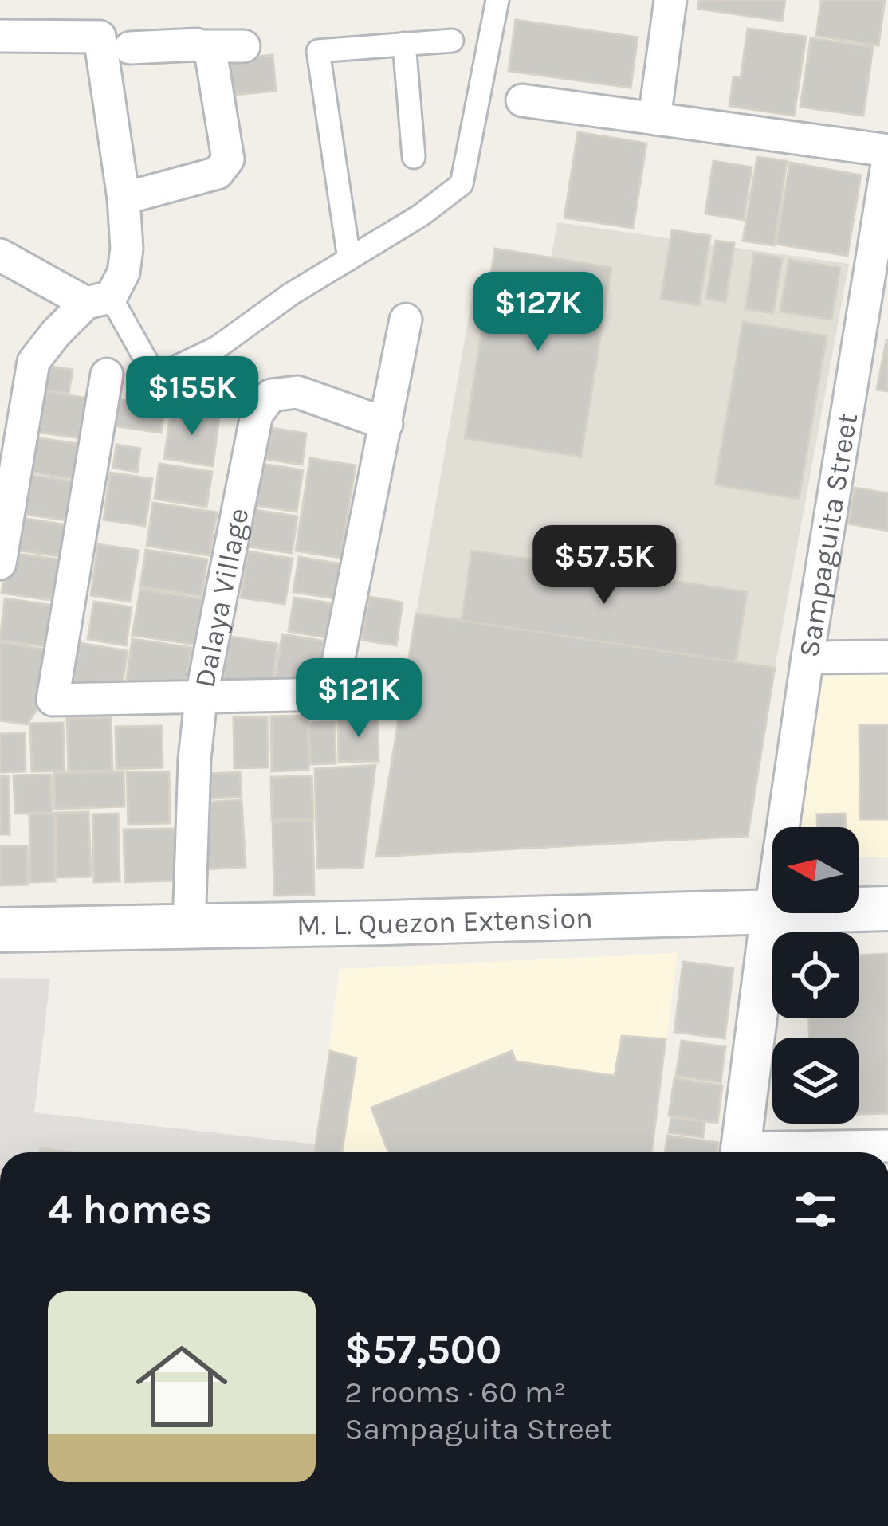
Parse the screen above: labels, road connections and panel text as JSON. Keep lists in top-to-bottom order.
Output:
{
  "streets": {
    "main road": ["M. L. Quezon Extension"],
    "street": ["Sampaguita Street", "Dalaya Village"]
  },
  "crossings": [
    ["Sampaguita Street", "M. L. Quezon Extension"],
    ["Dalaya Village", "M. L. Quezon Extension"]
  ],
  "north": "left",
  "page": {
    "price": [
      "$127K",
      "$155K",
      "$57.5K",
      "$121K"
    ],
    "heading": "4 homes",
    "list": [
      {
        "name": "$57,500",
        "note": "2 rooms · 60 m² · Sampaguita Street"
      }
    ]
  }
}
